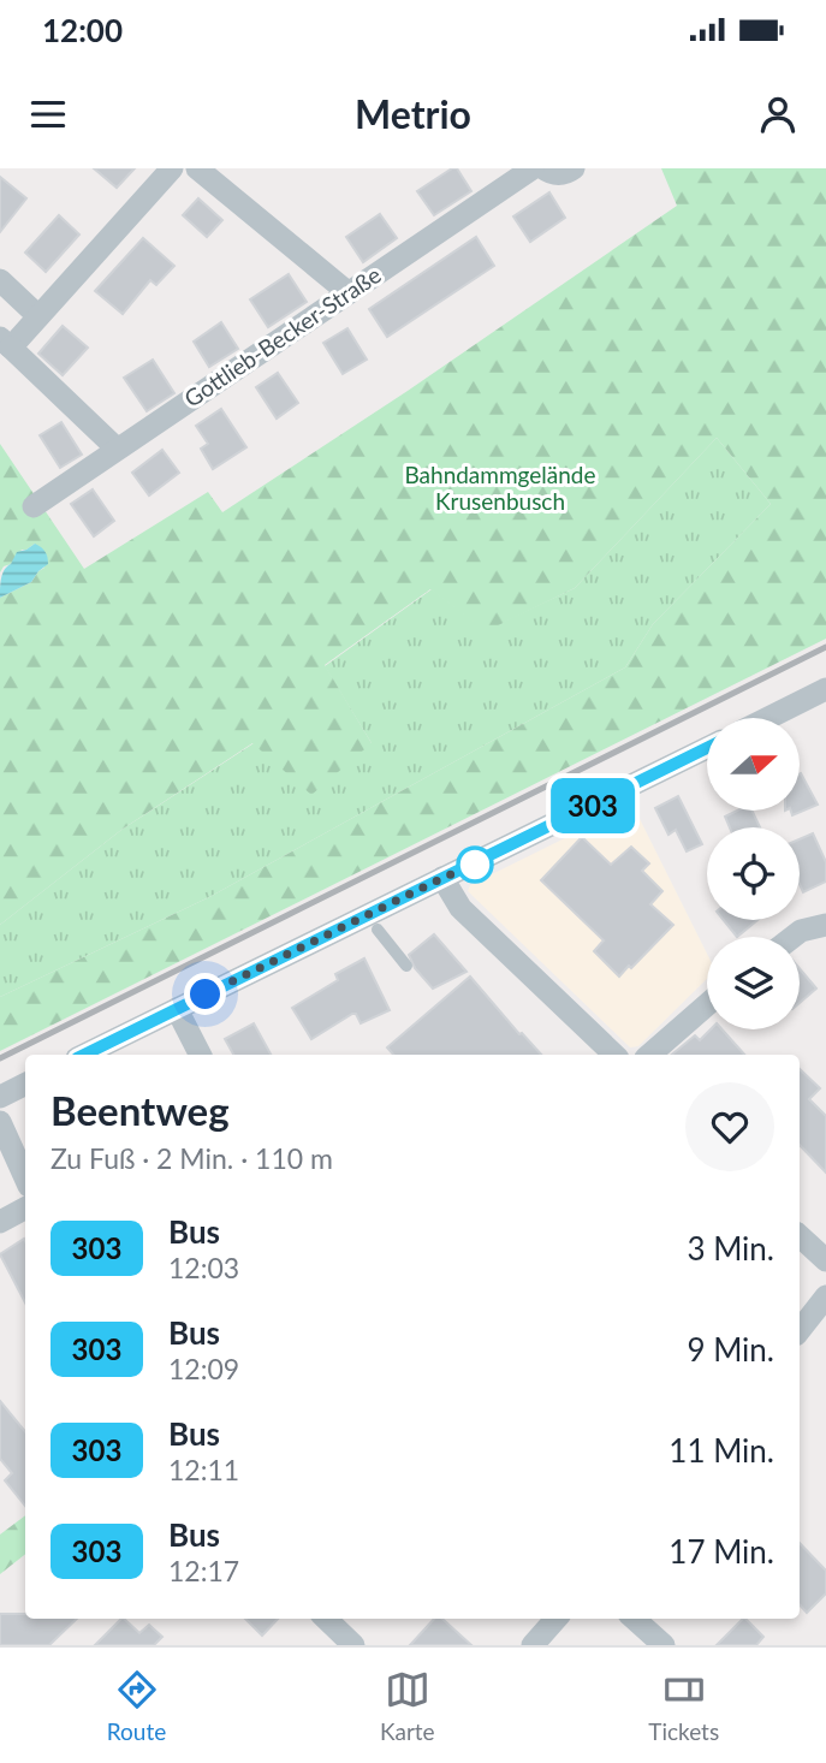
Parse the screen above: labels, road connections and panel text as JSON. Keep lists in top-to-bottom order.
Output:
{
  "streets": {
    "street": ["Gottlieb-Becker-Straße"]
  },
  "parks": ["Bahndammgelände Krusenbusch"],
  "lines": ["bus line 303"],
  "north": "right",
  "page": {
    "status": "12:00",
    "header": "Metrio",
    "on_map": "303",
    "heading": ["Beentweg", "Zu Fuß · 2 Min. · 110 m"],
    "list": [
      {
        "mark": "303",
        "name": "Bus",
        "note": "12:03",
        "value": "3 Min."
      },
      {
        "mark": "303",
        "name": "Bus",
        "note": "12:09",
        "value": "9 Min."
      },
      {
        "mark": "303",
        "name": "Bus",
        "note": "12:11",
        "value": "11 Min."
      },
      {
        "mark": "303",
        "name": "Bus",
        "note": "12:17",
        "value": "17 Min."
      }
    ],
    "tabs": ["Route", "Karte", "Tickets"]
  }
}
